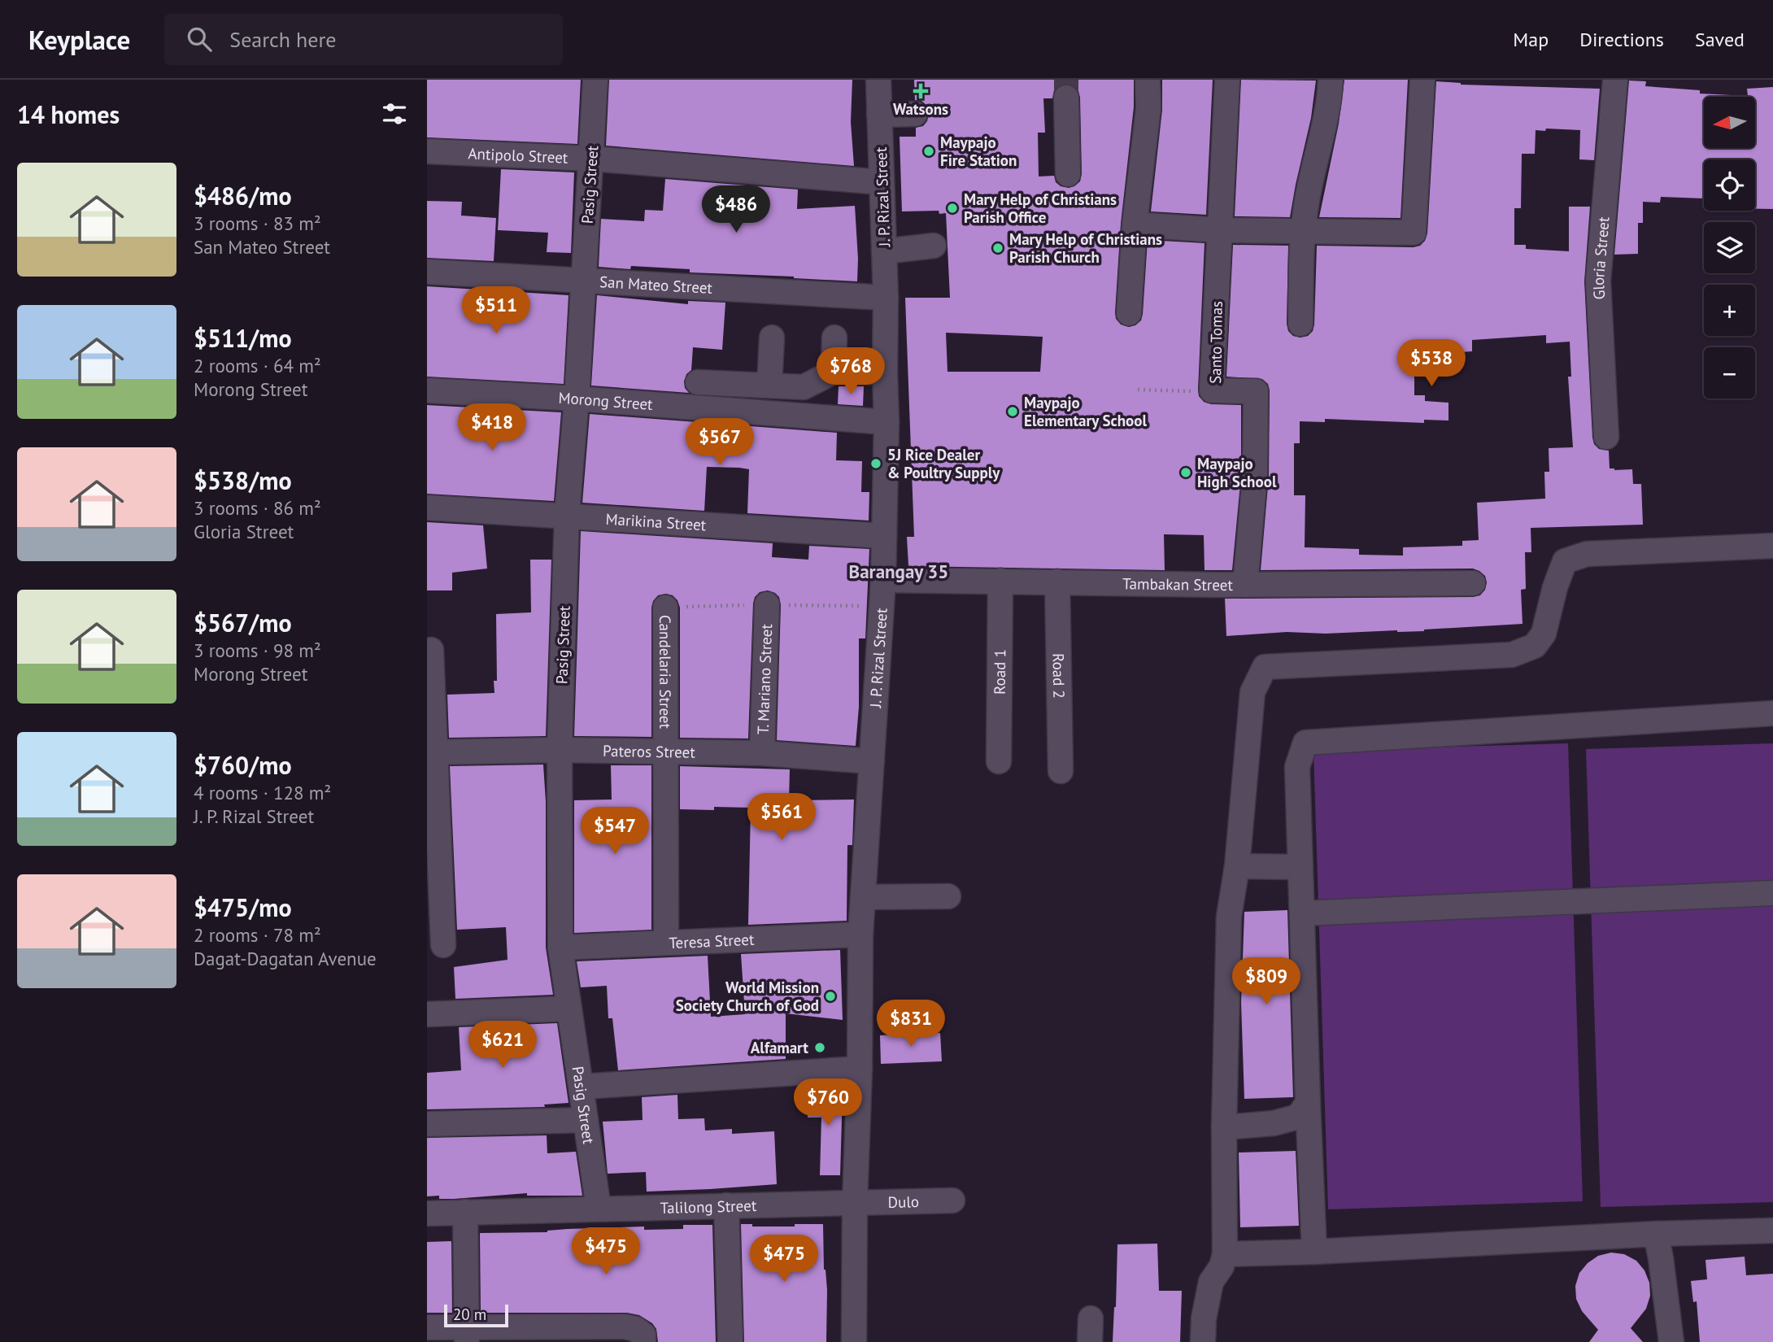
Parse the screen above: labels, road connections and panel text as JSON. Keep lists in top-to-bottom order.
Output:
{
  "streets": {
    "street": [
      "Antipolo Street",
      "Pasig Street",
      "J. P. Rizal Street",
      "Gloria Street",
      "San Mateo Street",
      "Santo Tomas",
      "Morong Street",
      "Marikina Street",
      "Tambakan Street",
      "Road 1",
      "Candelaria Street",
      "Road 2",
      "T. Mariano Street",
      "Pateros Street",
      "Teresa Street",
      "Dulo",
      "Talilong Street"
    ]
  },
  "crossings": [
    ["Antipolo Street", "Pasig Street"],
    ["Antipolo Street", "J. P. Rizal Street"],
    ["Pasig Street", "San Mateo Street"],
    ["Pasig Street", "Morong Street"],
    ["Pasig Street", "Marikina Street"],
    ["Pasig Street", "Pateros Street"],
    ["Pasig Street", "Teresa Street"],
    ["Pasig Street", "Talilong Street"],
    ["J. P. Rizal Street", "San Mateo Street"],
    ["J. P. Rizal Street", "Morong Street"],
    ["J. P. Rizal Street", "Marikina Street"],
    ["J. P. Rizal Street", "Tambakan Street"],
    ["J. P. Rizal Street", "Pateros Street"],
    ["J. P. Rizal Street", "Teresa Street"],
    ["J. P. Rizal Street", "Dulo"],
    ["J. P. Rizal Street", "Talilong Street"],
    ["Santo Tomas", "Tambakan Street"],
    ["Tambakan Street", "Road 1"],
    ["Tambakan Street", "Road 2"],
    ["Candelaria Street", "Pateros Street"],
    ["Candelaria Street", "Teresa Street"],
    ["T. Mariano Street", "Pateros Street"],
    ["Dulo", "Talilong Street"]
  ],
  "districts": ["Barangay 35"],
  "places": {
    "health": ["Watsons"],
    "other": [
      "Maypajo Fire Station",
      "Mary Help of Christians Parish Office",
      "Mary Help of Christians Parish Church",
      "Maypajo Elementary School",
      "5J Rice Dealer & Poultry Supply",
      "Maypajo High School",
      "World Mission Society Church of God",
      "Alfamart"
    ]
  },
  "scale_bar": "20 m",
  "north": "left",
  "page": {
    "header": "Keyplace",
    "search": "Search here",
    "nav": ["Map", "Directions", "Saved"],
    "heading": "14 homes",
    "map_buttons": ["+", "−"],
    "list": [
      {
        "name": "$486/mo",
        "note": "3 rooms · 83 m² · San Mateo Street"
      },
      {
        "name": "$511/mo",
        "note": "2 rooms · 64 m² · Morong Street"
      },
      {
        "name": "$538/mo",
        "note": "3 rooms · 86 m² · Gloria Street"
      },
      {
        "name": "$567/mo",
        "note": "3 rooms · 98 m² · Morong Street"
      },
      {
        "name": "$760/mo",
        "note": "4 rooms · 128 m² · J. P. Rizal Street"
      },
      {
        "name": "$475/mo",
        "note": "2 rooms · 78 m² · Dagat-Dagatan Avenue"
      }
    ],
    "price": [
      "$486",
      "$511",
      "$538",
      "$768",
      "$418",
      "$567",
      "$561",
      "$547",
      "$809",
      "$831",
      "$621",
      "$760",
      "$475",
      "$475"
    ],
    "scale": "20 m"
  }
}
